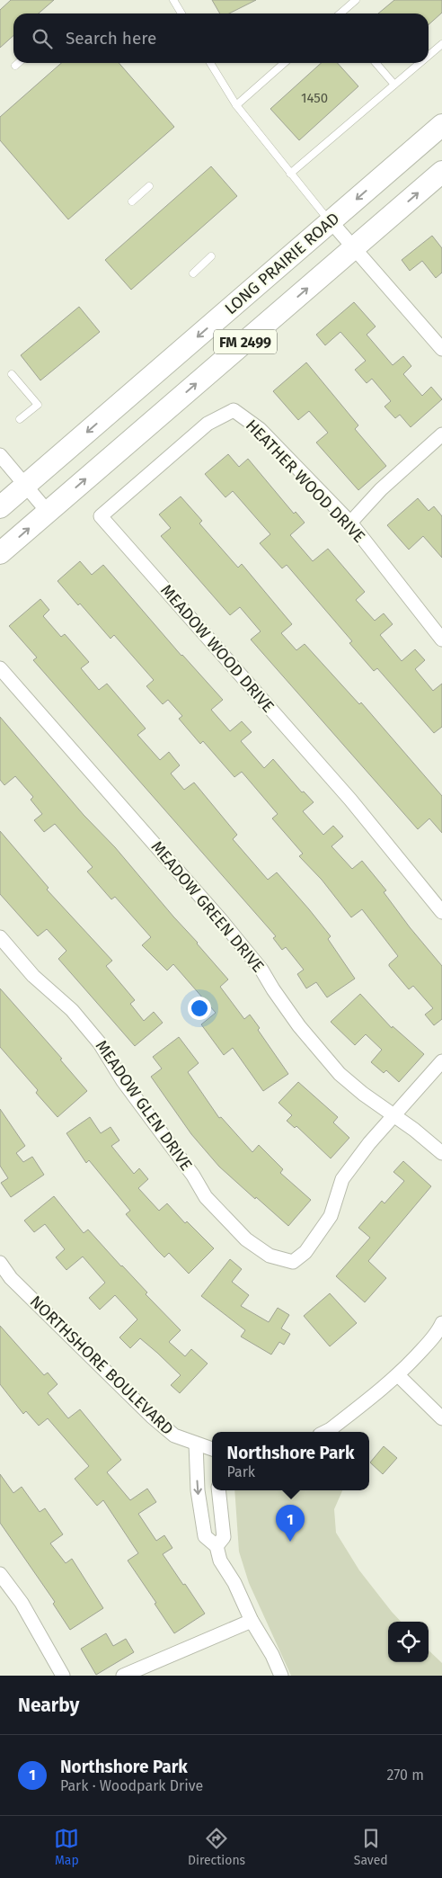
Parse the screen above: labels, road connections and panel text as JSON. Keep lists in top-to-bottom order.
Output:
{
  "streets": {
    "main road": ["LONG PRAIRIE ROAD", "FM 2499"],
    "street": [
      "HEATHER WOOD DRIVE",
      "MEADOW WOOD DRIVE",
      "MEADOW GREEN DRIVE",
      "MEADOW GLEN DRIVE",
      "NORTHSHORE BOULEVARD"
    ]
  },
  "crossings": [
    ["HEATHER WOOD DRIVE", "MEADOW WOOD DRIVE"],
    ["MEADOW GREEN DRIVE", "MEADOW GLEN DRIVE"]
  ],
  "house_numbers": ["1450"],
  "page": {
    "search": "Search here",
    "popup": ["Northshore Park", "Park"],
    "pins": "1",
    "heading": "Nearby",
    "list": [
      {
        "mark": "1",
        "name": "Northshore Park",
        "note": "Park · Woodpark Drive",
        "value": "270 m"
      }
    ],
    "nav": ["Map", "Directions", "Saved"]
  }
}
